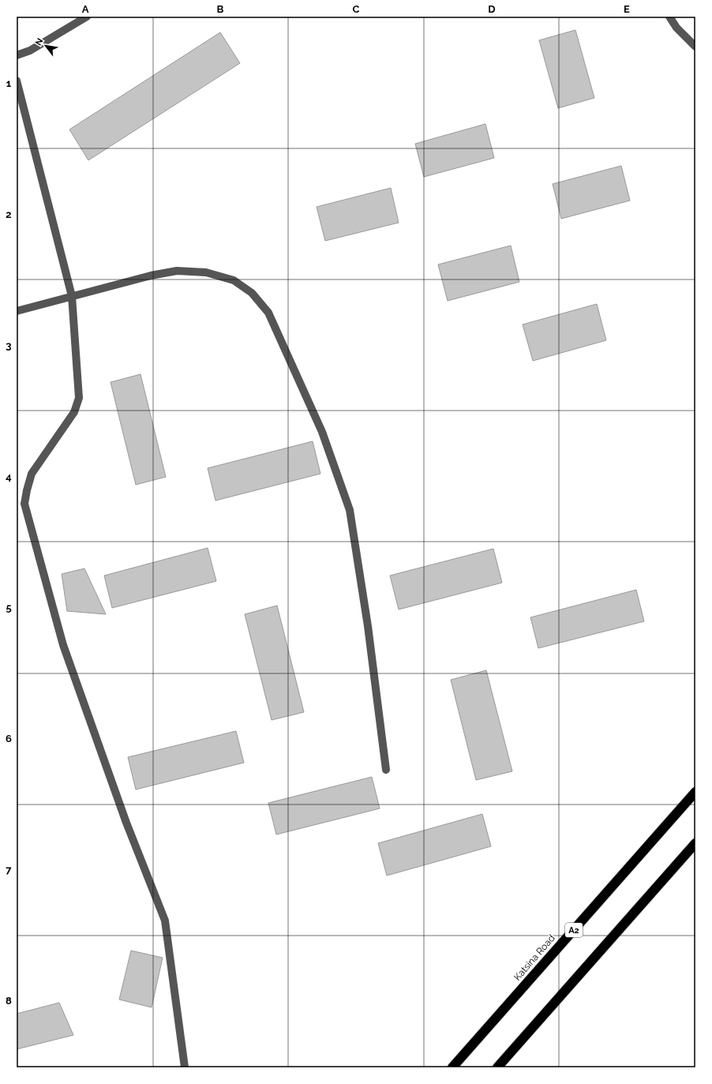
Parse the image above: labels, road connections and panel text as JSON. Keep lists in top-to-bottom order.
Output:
{
  "streets": {
    "highway": ["A2", "Katsina Road"]
  },
  "north": "top left",
  "grid": {
    "columns": [
      "A",
      "B",
      "C",
      "D",
      "E"
    ],
    "rows": [
      "1",
      "2",
      "3",
      "4",
      "5",
      "6",
      "7",
      "8"
    ]
  }
}
